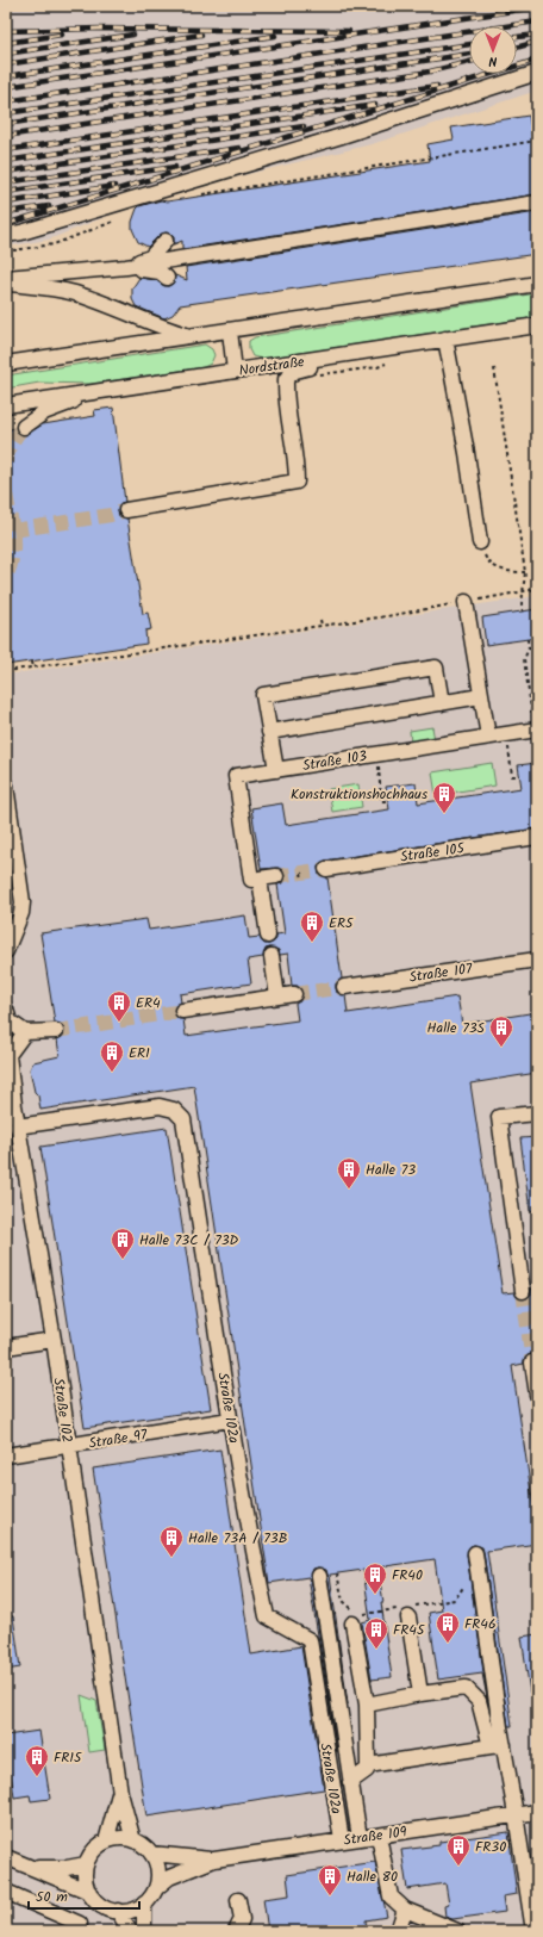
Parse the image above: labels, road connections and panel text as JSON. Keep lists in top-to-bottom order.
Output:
{
  "streets": {
    "street": [
      "Nordstraße",
      "Straße 103",
      "Straße 105",
      "Straße 107",
      "Straße 102a",
      "Straße 102",
      "Straße 97",
      "Straße 109"
    ]
  },
  "crossings": [
    ["Straße 102a", "Straße 102"],
    ["Straße 102a", "Straße 97"],
    ["Straße 102a", "Straße 109"],
    ["Straße 102", "Straße 97"]
  ],
  "places": {
    "building": [
      "Konstruktionshochhaus",
      "ER5",
      "ER4",
      "Halle 73S",
      "ER1",
      "Halle 73",
      "Halle 73C / 73D",
      "Halle 73A / 73B",
      "FR40",
      "FR46",
      "FR45",
      "FR15",
      "FR30",
      "Halle 80"
    ]
  },
  "scale_bar": "50 m",
  "north": "bottom"
}
